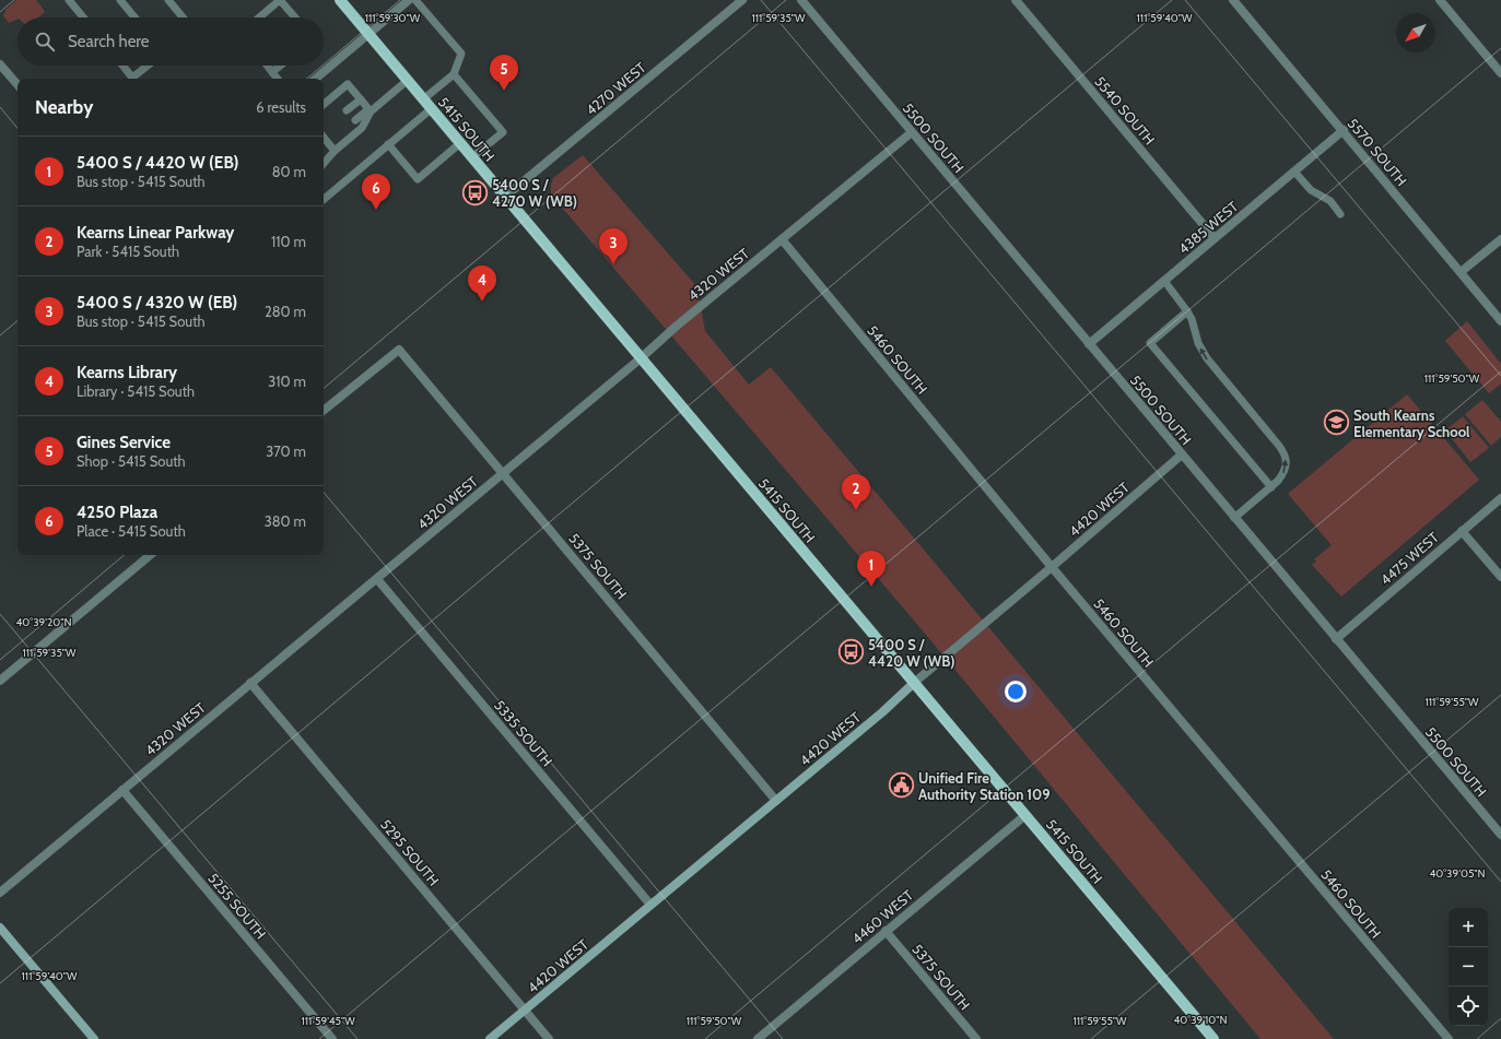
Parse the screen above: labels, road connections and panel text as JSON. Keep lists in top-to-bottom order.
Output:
{
  "streets": {
    "main road": ["5415 SOUTH"],
    "street": [
      "4270 WEST",
      "5540 SOUTH",
      "5500 SOUTH",
      "5570 SOUTH",
      "4385 WEST",
      "4320 WEST",
      "5460 SOUTH",
      "4420 WEST",
      "4475 WEST",
      "5375 SOUTH",
      "5335 SOUTH",
      "5295 SOUTH",
      "5255 SOUTH",
      "4460 WEST"
    ]
  },
  "crossings": [
    ["4270 WEST", "5415 SOUTH"],
    ["5540 SOUTH", "4385 WEST"],
    ["5415 SOUTH", "4320 WEST"],
    ["5415 SOUTH", "4420 WEST"],
    ["5415 SOUTH", "4460 WEST"],
    ["5500 SOUTH", "4385 WEST"],
    ["5500 SOUTH", "4320 WEST"],
    ["5500 SOUTH", "4420 WEST"],
    ["5500 SOUTH", "4475 WEST"],
    ["5570 SOUTH", "4385 WEST"],
    ["4320 WEST", "5460 SOUTH"],
    ["4320 WEST", "5375 SOUTH"],
    ["4320 WEST", "5335 SOUTH"],
    ["4320 WEST", "5295 SOUTH"],
    ["4320 WEST", "5255 SOUTH"],
    ["5460 SOUTH", "4420 WEST"],
    ["4420 WEST", "5375 SOUTH"],
    ["4420 WEST", "5335 SOUTH"],
    ["4420 WEST", "5295 SOUTH"],
    ["5375 SOUTH", "4460 WEST"]
  ],
  "places": {
    "bus stop": ["5400 S / 4270 W (WB)", "5400 S / 4420 W (WB)"],
    "school or university": ["South Kearns Elementary School"],
    "public building": ["Unified Fire Authority Station 109"]
  },
  "north": "bottom left",
  "page": {
    "search": "Search here",
    "pins": [
      "5",
      "6",
      "3",
      "4",
      "2",
      "1"
    ],
    "heading": ["Nearby", "6 results"],
    "list": [
      {
        "mark": "1",
        "name": "5400 S / 4420 W (EB)",
        "note": "Bus stop · 5415 South",
        "value": "80 m"
      },
      {
        "mark": "2",
        "name": "Kearns Linear Parkway",
        "note": "Park · 5415 South",
        "value": "110 m"
      },
      {
        "mark": "3",
        "name": "5400 S / 4320 W (EB)",
        "note": "Bus stop · 5415 South",
        "value": "280 m"
      },
      {
        "mark": "4",
        "name": "Kearns Library",
        "note": "Library · 5415 South",
        "value": "310 m"
      },
      {
        "mark": "5",
        "name": "Gines Service",
        "note": "Shop · 5415 South",
        "value": "370 m"
      },
      {
        "mark": "6",
        "name": "4250 Plaza",
        "note": "Place · 5415 South",
        "value": "380 m"
      }
    ],
    "map_buttons": ["+", "−"]
  },
  "coordinates": [
    "111°59'35\"W",
    "111°59'30\"W",
    "111°59'40\"W",
    "111°59'50\"W",
    "40°39'20\"N",
    "111°59'55\"W",
    "40°39'05\"N",
    "40°39'10\"N",
    "111°59'45\"W"
  ]
}
